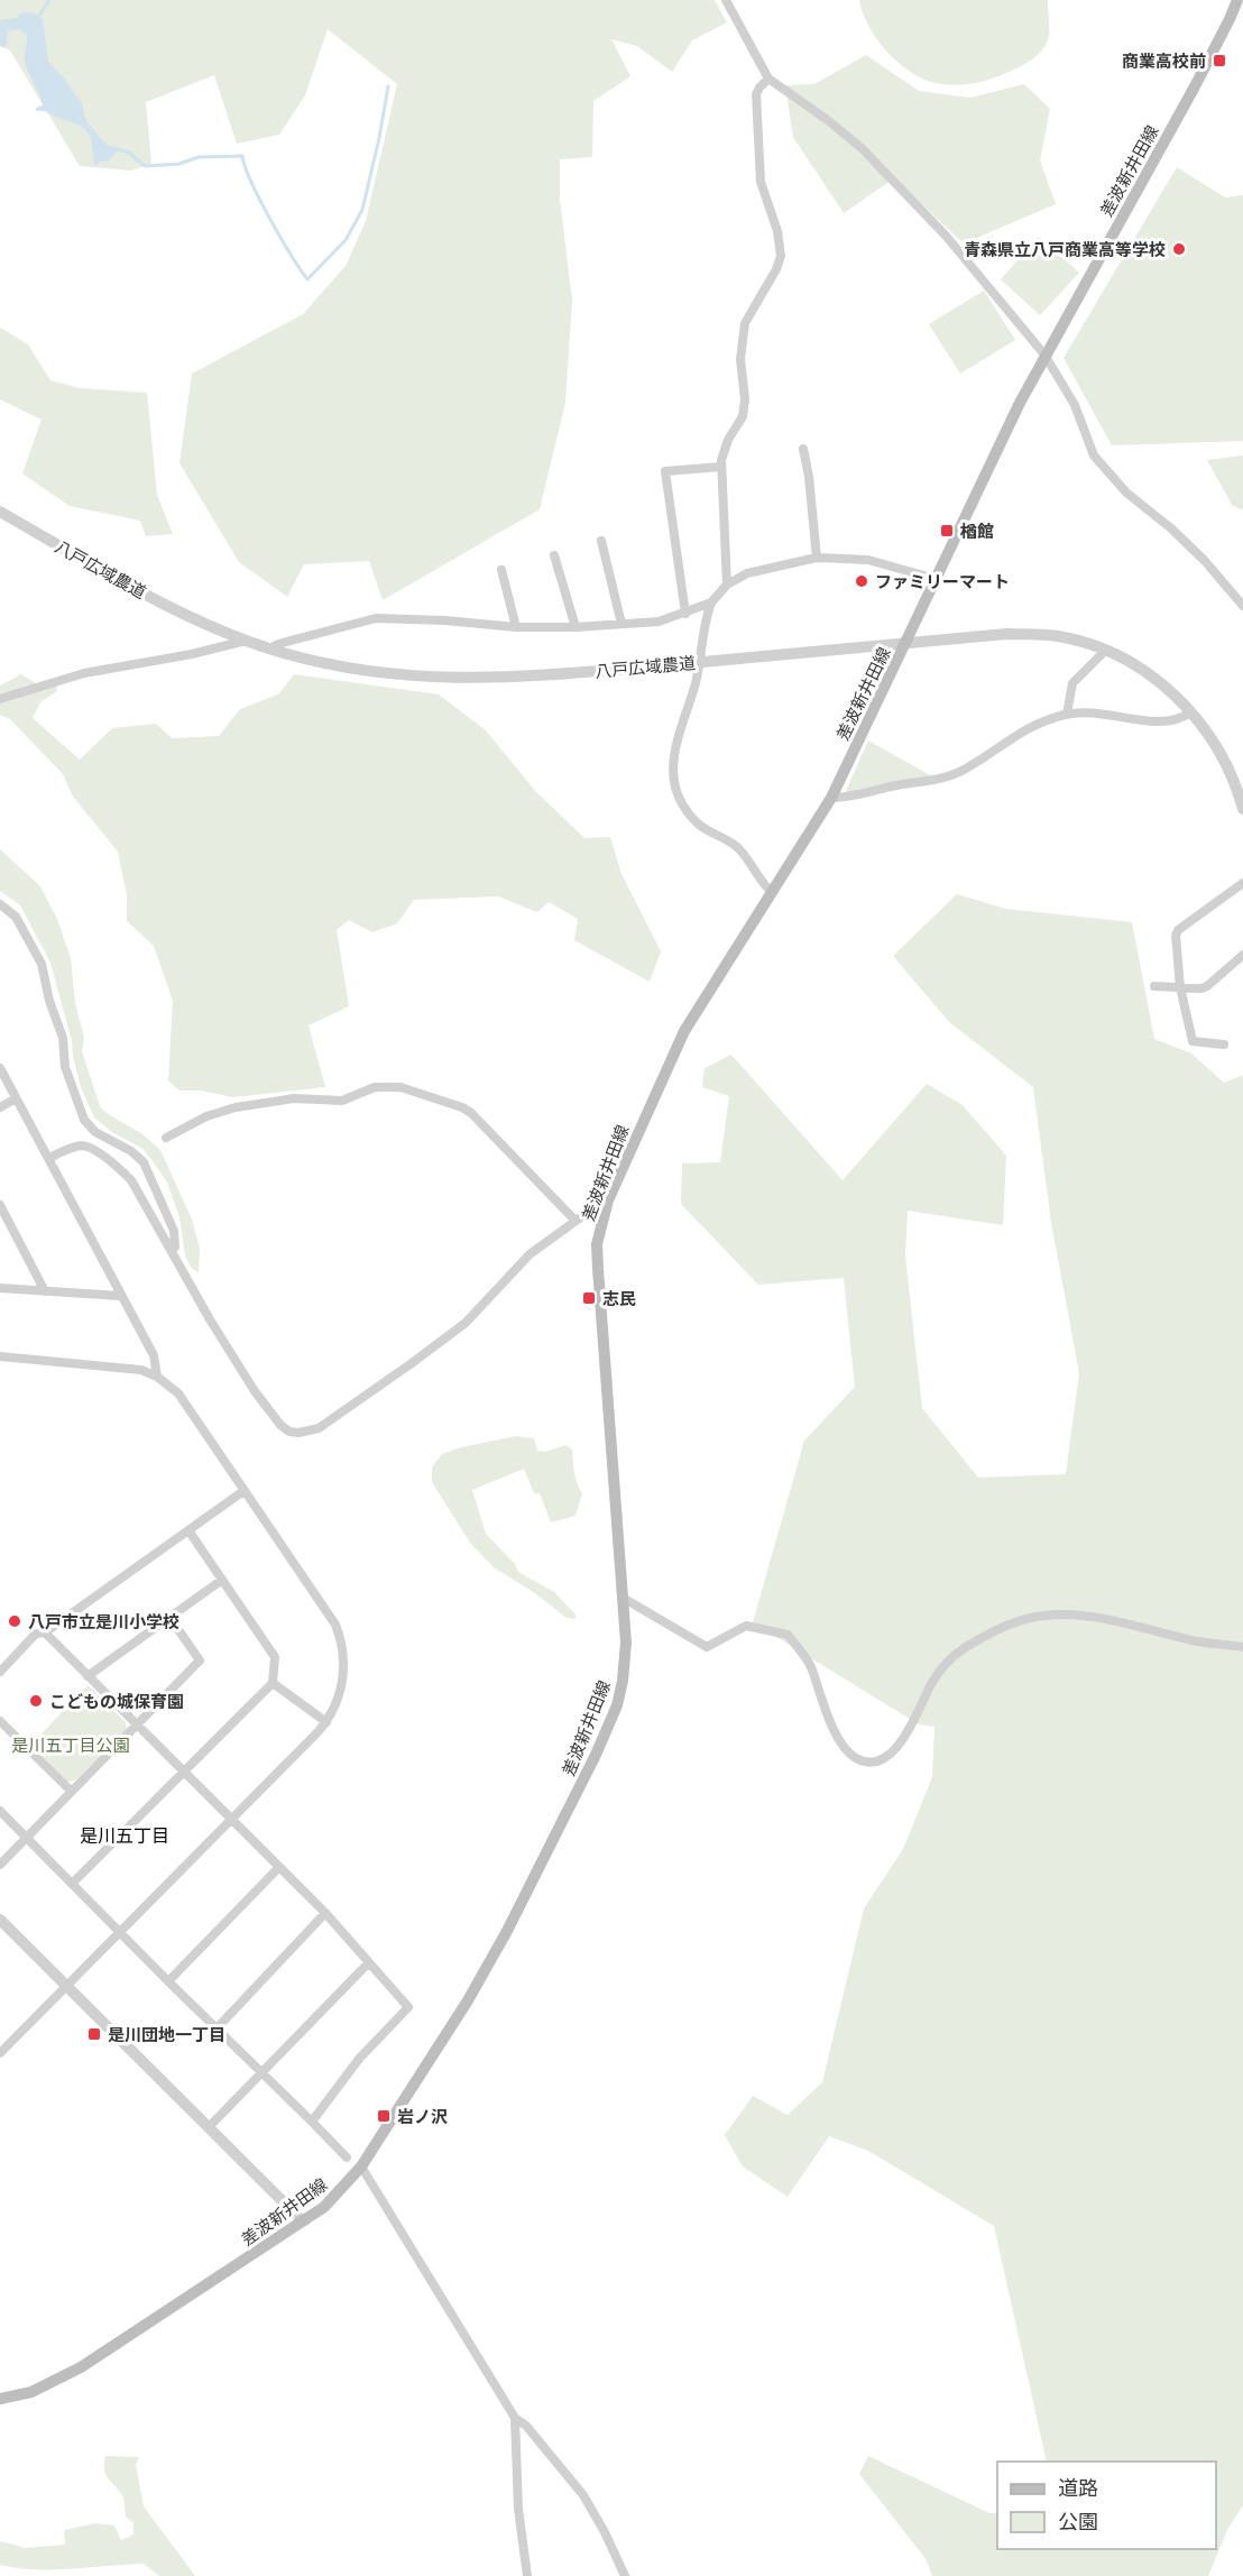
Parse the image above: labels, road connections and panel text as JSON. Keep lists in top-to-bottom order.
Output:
{
  "streets": {
    "main road": ["差波新井田線"],
    "street": ["八戸広域農道"]
  },
  "crossings": [
    ["差波新井田線", "八戸広域農道"]
  ],
  "districts": ["是川五丁目"],
  "parks": ["是川五丁目公園"],
  "places": {
    "transit": [
      "商業高校前",
      "楢館",
      "志民",
      "是川団地一丁目",
      "岩ノ沢"
    ],
    "other": [
      "青森県立八戸商業高等学校",
      "ファミリーマート",
      "八戸市立是川小学校",
      "こどもの城保育園"
    ]
  },
  "legend": ["道路", "公園"]
}
